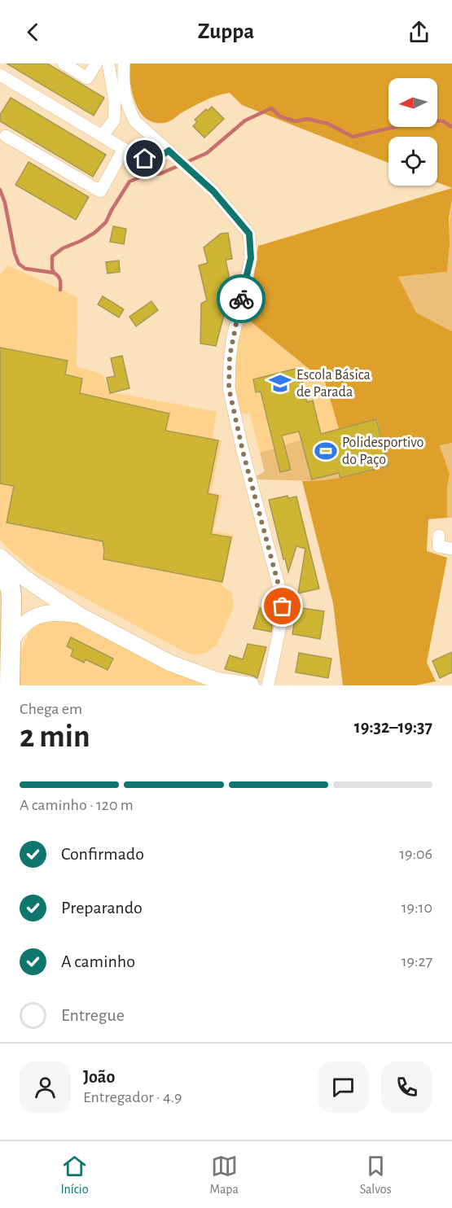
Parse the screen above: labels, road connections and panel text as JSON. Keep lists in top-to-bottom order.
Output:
{
  "places": {
    "school or university": ["Escola Básica de Parada"],
    "sports": ["Polidesportivo do Paço"]
  },
  "north": "left",
  "page": {
    "header": "Zuppa",
    "heading": ["2 min", "Chega em", "19:32–19:37"],
    "panel": ["João", "Entregador · 4.9"],
    "bar": "A caminho · 120 m",
    "list": [
      ["Confirmado", "19:06"],
      ["Preparando", "19:10"],
      ["A caminho", "19:27"],
      "Entregue"
    ],
    "tabs": ["Início", "Mapa", "Salvos"]
  }
}
